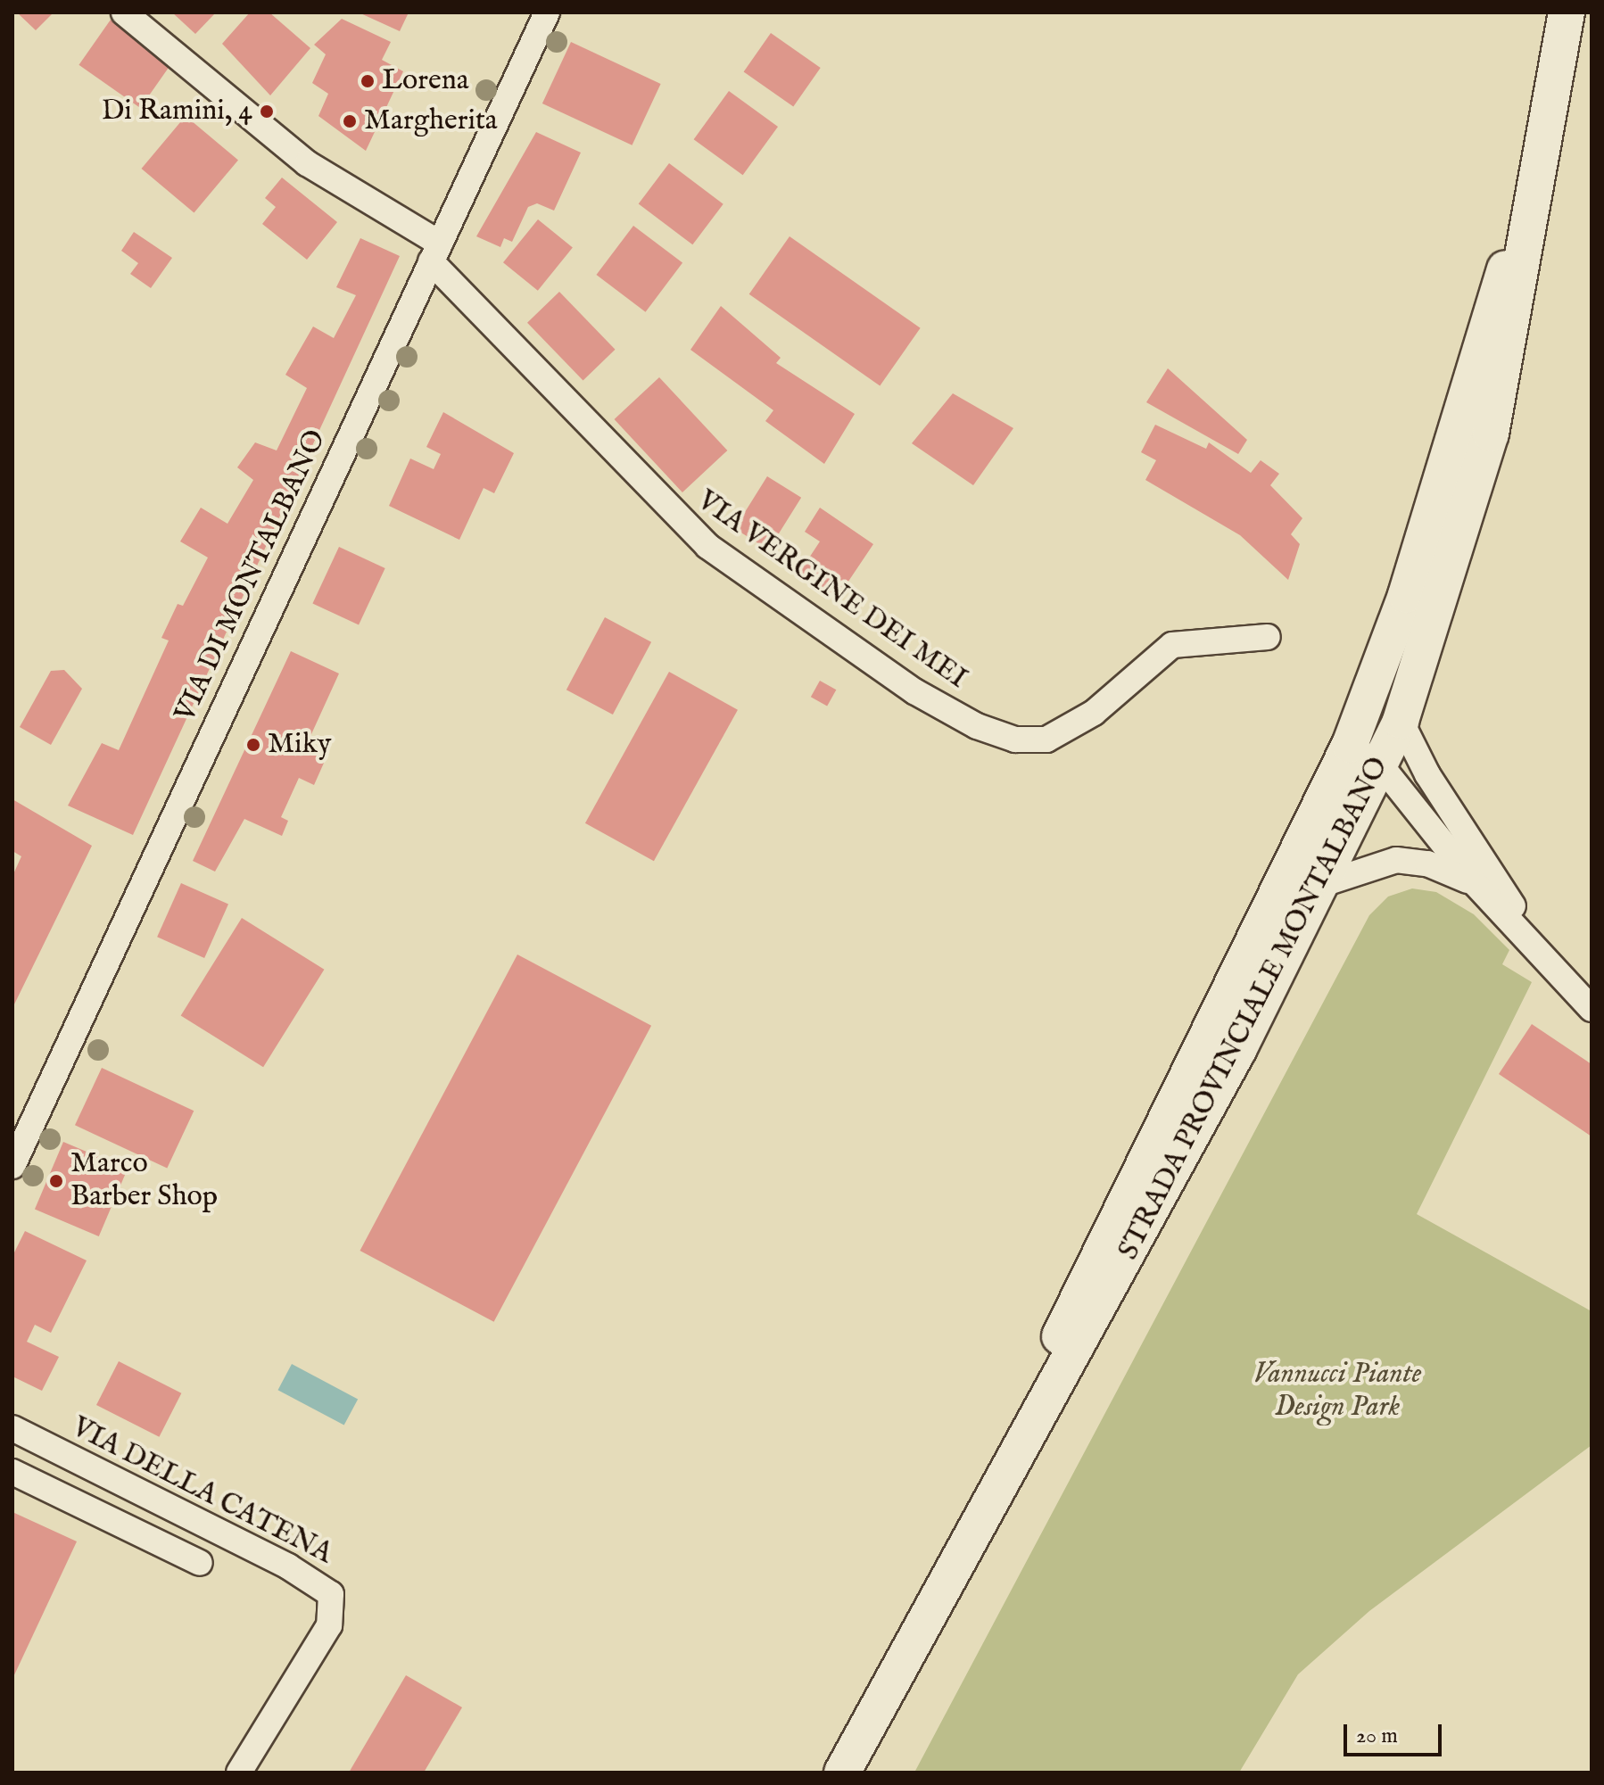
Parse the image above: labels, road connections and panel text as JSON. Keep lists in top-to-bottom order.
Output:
{
  "streets": {
    "main road": ["STRADA PROVINCIALE MONTALBANO"],
    "street": ["VIA DI MONTALBANO", "VIA VERGINE DEI MEI", "VIA DELLA CATENA"]
  },
  "crossings": [
    ["VIA DI MONTALBANO", "VIA VERGINE DEI MEI"]
  ],
  "parks": ["Vannucci Piante Design Park"],
  "places": [
    "Lorena",
    "Di Ramini, 4",
    "Margherita",
    "Miky",
    "Marco Barber Shop"
  ],
  "scale_bar": "20 m"
}
